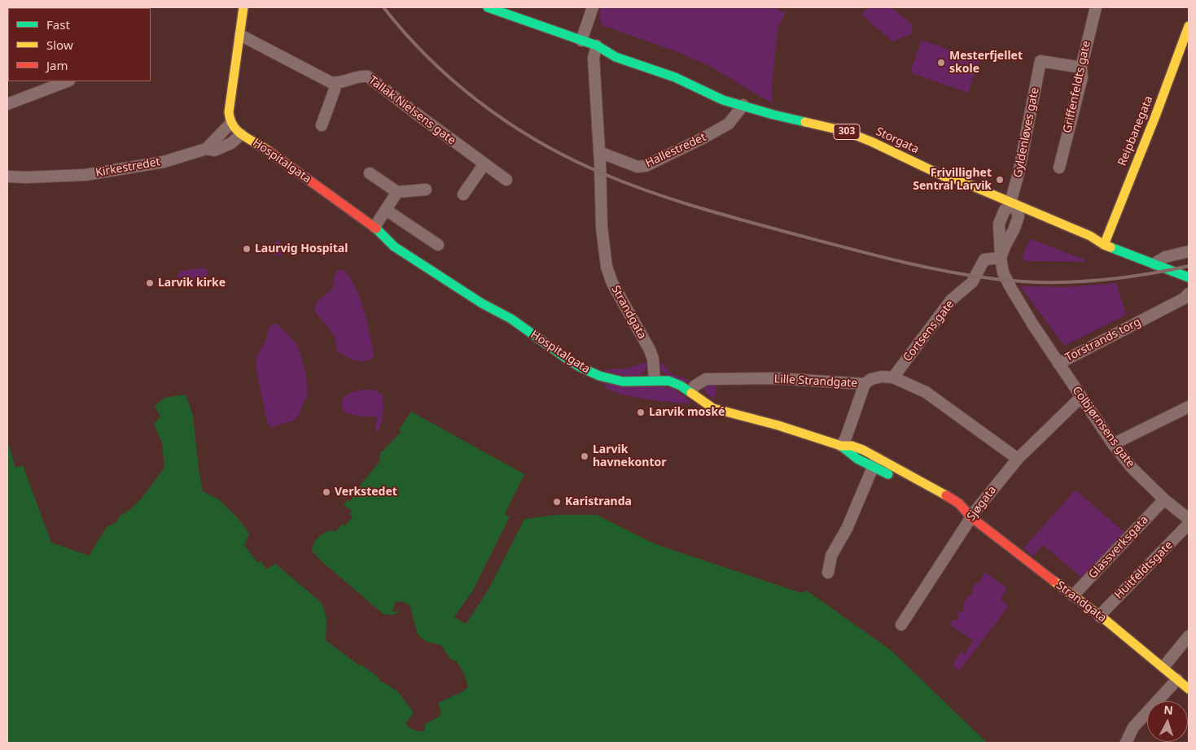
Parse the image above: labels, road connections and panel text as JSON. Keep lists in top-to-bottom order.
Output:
{
  "streets": {
    "main road": [
      "Reipbanegata",
      "303",
      "Storgata",
      "Hospitalgata",
      "Strandgata"
    ],
    "street": [
      "Griffenfeldts gate",
      "Tallak Nielsens gate",
      "Gyldenløves gate",
      "Hallestredet",
      "Kirkestredet",
      "Cortsens gate",
      "Torstrands torg",
      "Lille Strandgate",
      "Colbjørnsens gate",
      "Sjøgata",
      "Glassverksgata",
      "Huitfeldtsgate"
    ]
  },
  "crossings": [
    ["Griffenfeldts gate", "Gyldenløves gate"],
    ["Reipbanegata", "Storgata"],
    ["Gyldenløves gate", "Storgata"],
    ["Gyldenløves gate", "Torstrands torg"],
    ["Storgata", "Hallestredet"],
    ["Storgata", "Strandgata"],
    ["Storgata", "Torstrands torg"],
    ["Hallestredet", "Strandgata"],
    ["Hospitalgata", "Kirkestredet"],
    ["Hospitalgata", "Strandgata"],
    ["Strandgata", "Lille Strandgate"],
    ["Strandgata", "Sjøgata"],
    ["Strandgata", "Glassverksgata"],
    ["Strandgata", "Huitfeldtsgate"],
    ["Cortsens gate", "Torstrands torg"],
    ["Cortsens gate", "Lille Strandgate"],
    ["Torstrands torg", "Colbjørnsens gate"],
    ["Lille Strandgate", "Sjøgata"],
    ["Colbjørnsens gate", "Sjøgata"],
    ["Colbjørnsens gate", "Glassverksgata"]
  ],
  "places": [
    "Mesterfjellet skole",
    "Frivillighet Sentral Larvik",
    "Laurvig Hospital",
    "Larvik kirke",
    "Larvik moské",
    "Larvik havnekontor",
    "Verkstedet",
    "Karistranda"
  ],
  "legend": ["Fast", "Slow", "Jam"],
  "north": "top"
}
